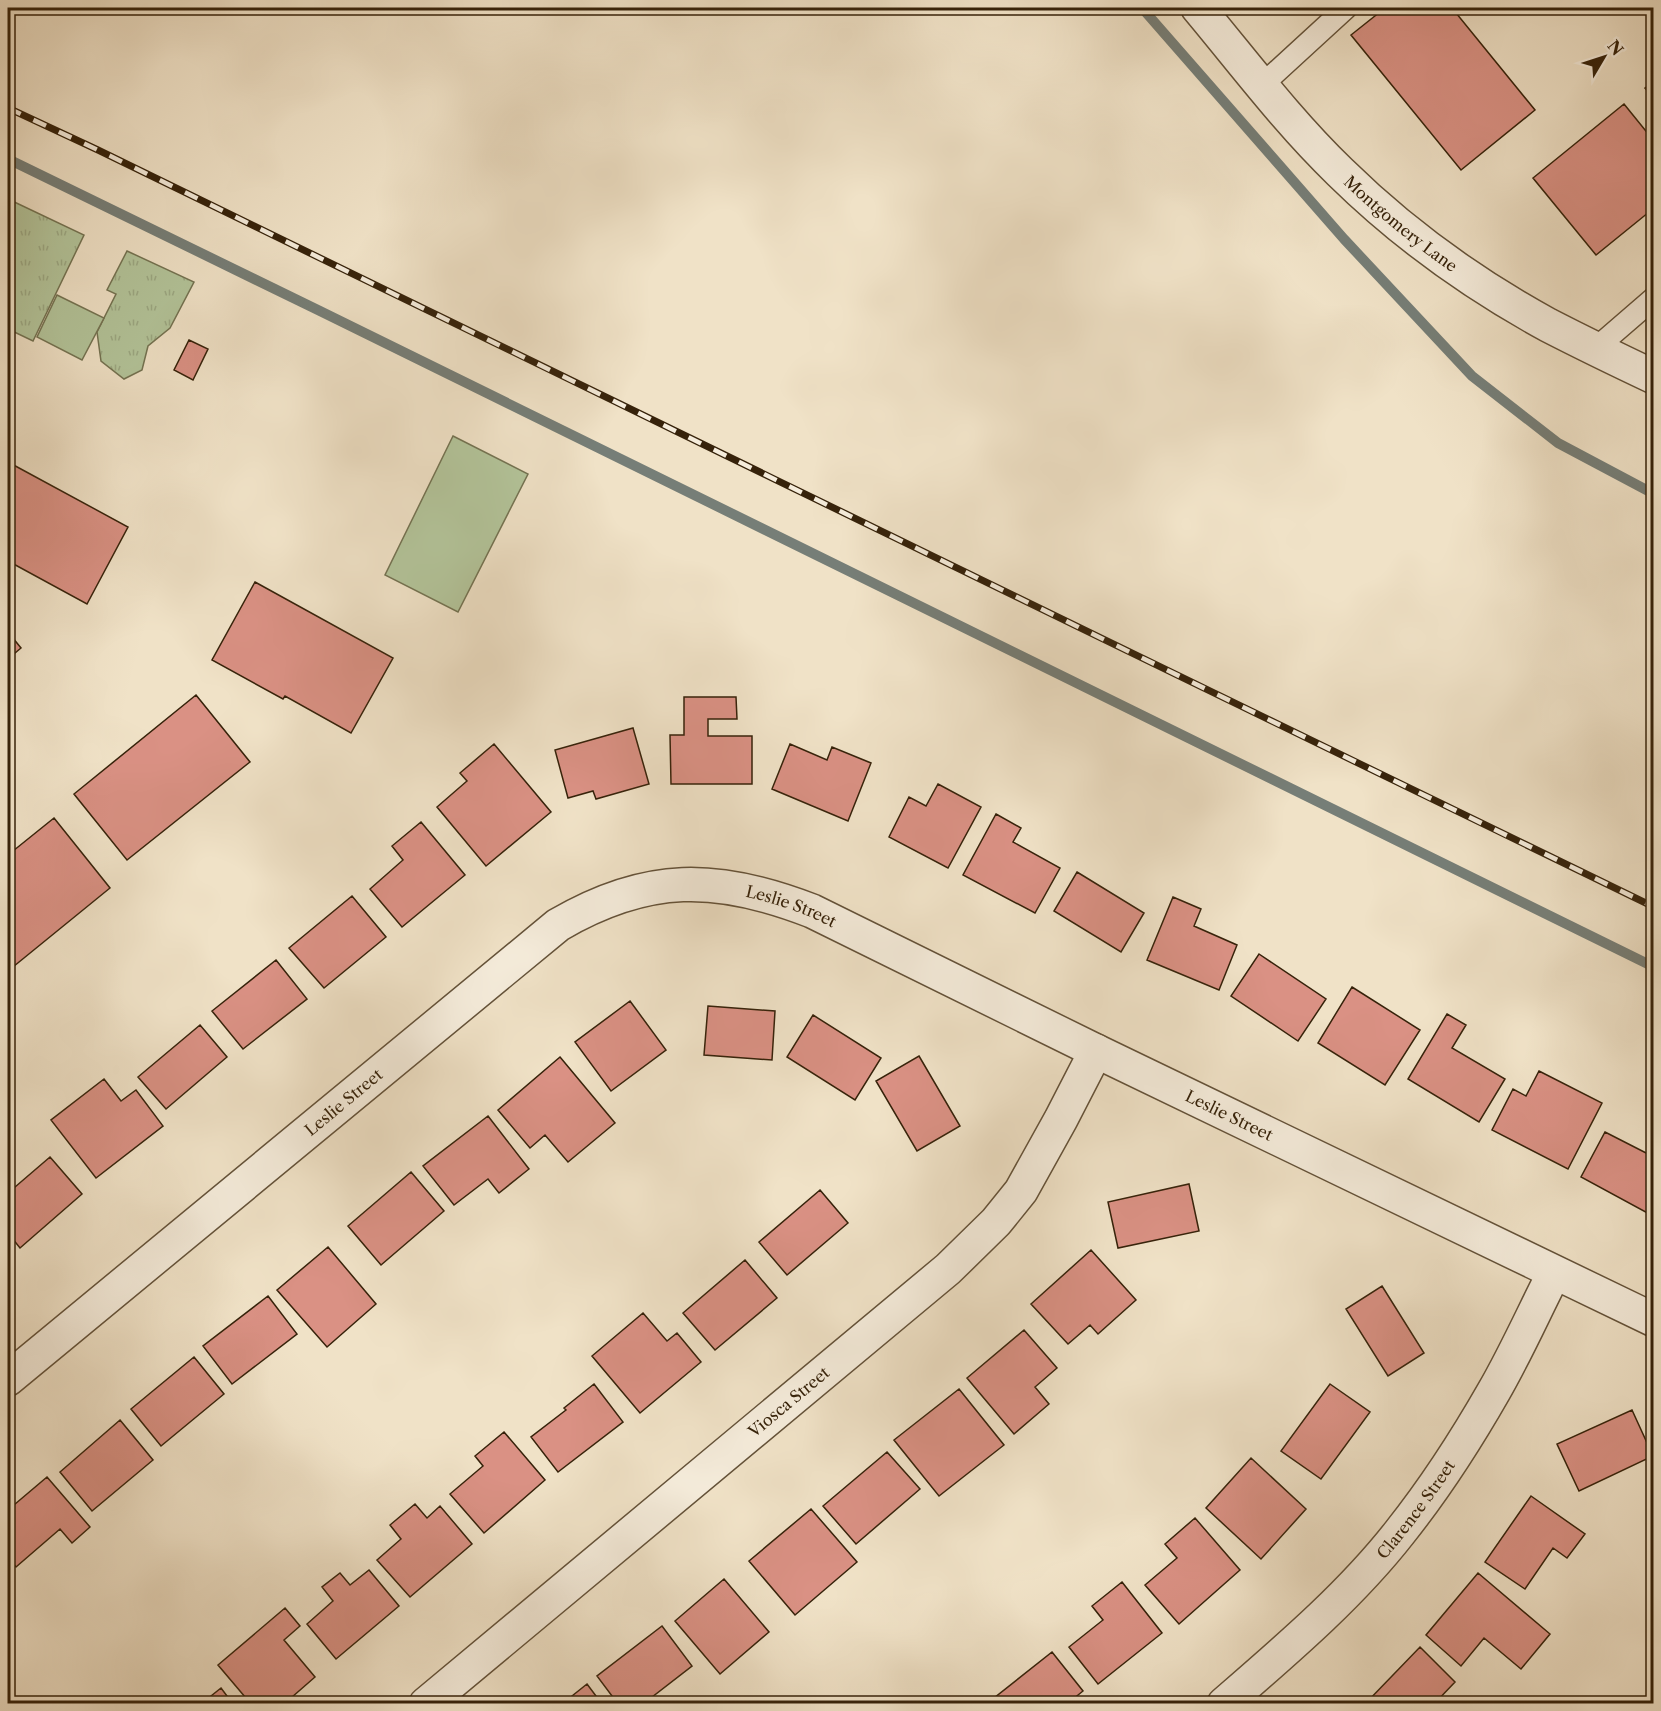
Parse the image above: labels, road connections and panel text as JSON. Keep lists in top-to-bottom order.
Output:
{
  "streets": {
    "street": [
      "Montgomery Lane",
      "Leslie Street",
      "Viosca Street",
      "Clarence Street"
    ]
  },
  "crossings": [
    ["Leslie Street", "Viosca Street"],
    ["Leslie Street", "Clarence Street"]
  ],
  "north": "top right"
}
